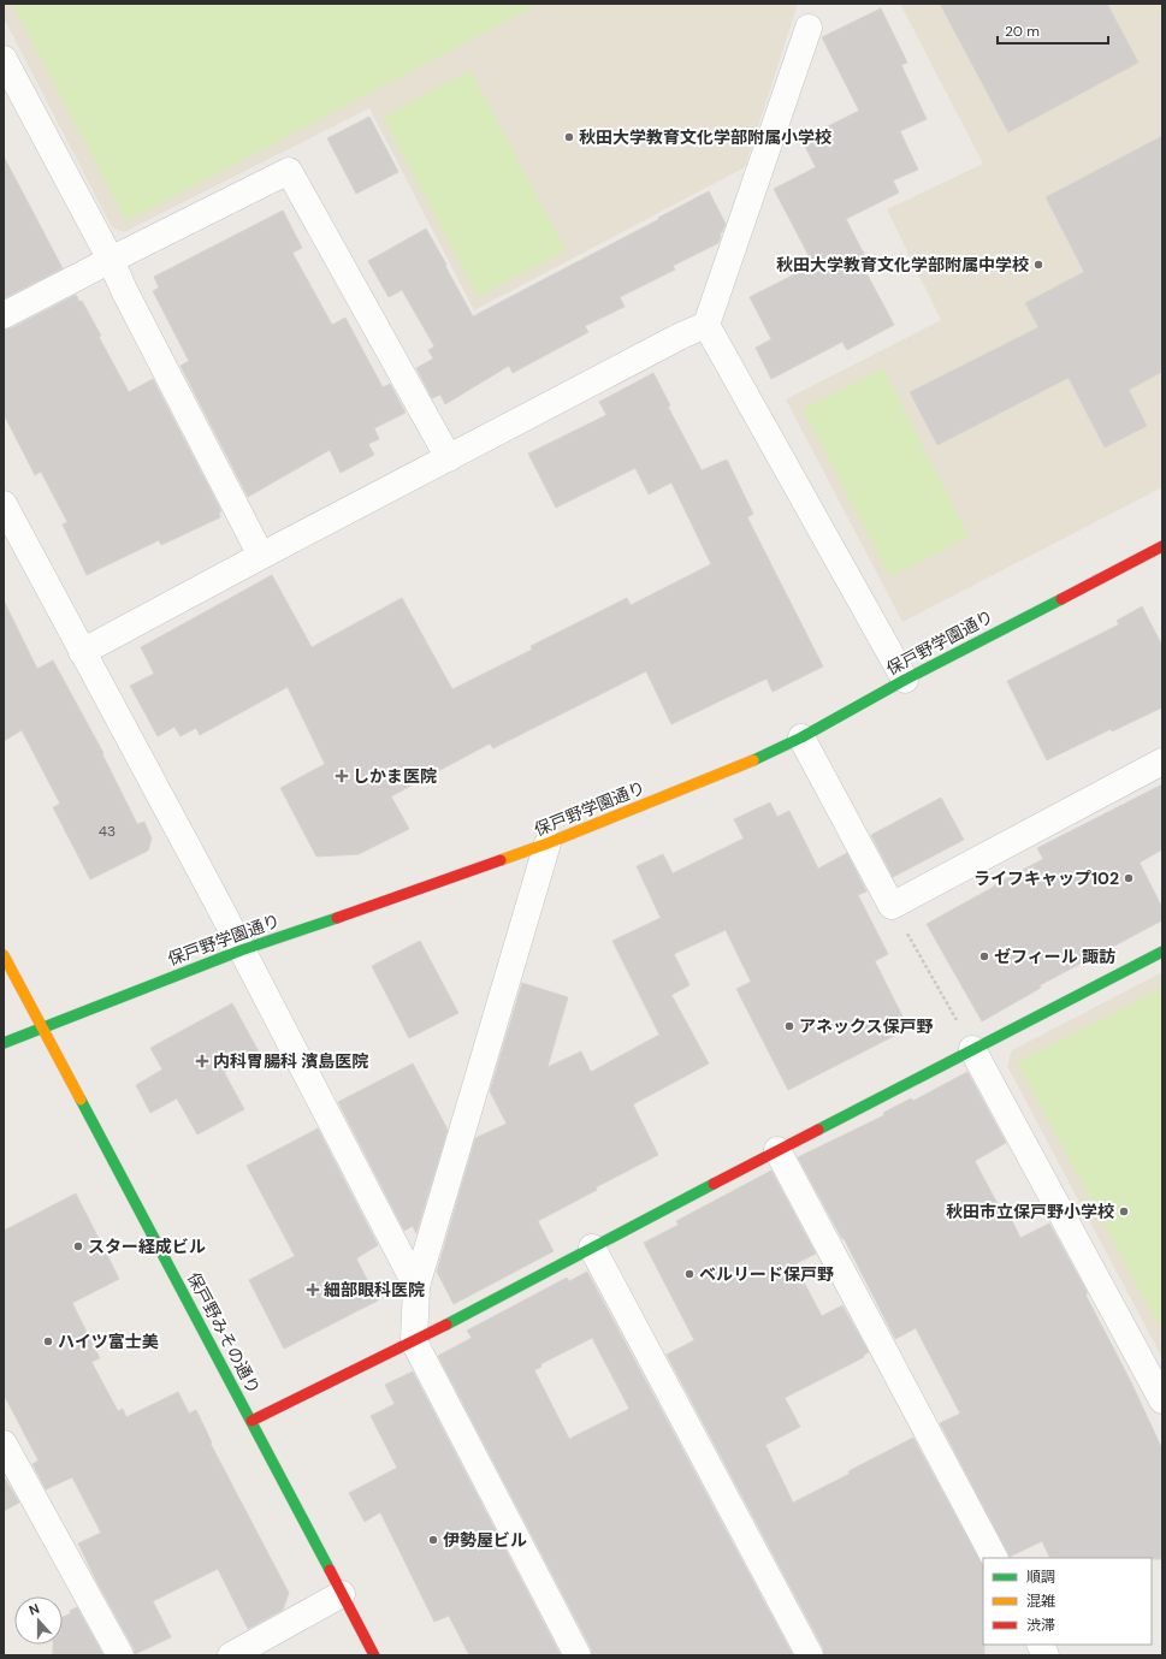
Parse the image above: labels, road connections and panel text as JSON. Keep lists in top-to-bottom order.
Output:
{
  "streets": {
    "street": ["保戸野学園通り", "保戸野みその通り"]
  },
  "crossings": [
    ["保戸野学園通り", "保戸野みその通り"]
  ],
  "places": {
    "other": [
      "秋田大学教育文化学部附属小学校",
      "秋田大学教育文化学部附属中学校",
      "ライフキャップ102",
      "ゼフィール 諏訪",
      "アネックス保戸野",
      "秋田市立保戸野小学校",
      "スター経成ビル",
      "ベルリード保戸野",
      "ハイツ富士美",
      "伊勢屋ビル"
    ],
    "health": ["しかま医院", "内科胃腸科 濱島医院", "細部眼科医院"]
  },
  "house_numbers": ["43"],
  "legend": ["順調", "混雑", "渋滞"],
  "scale_bar": "20 m",
  "north": "top"
}
